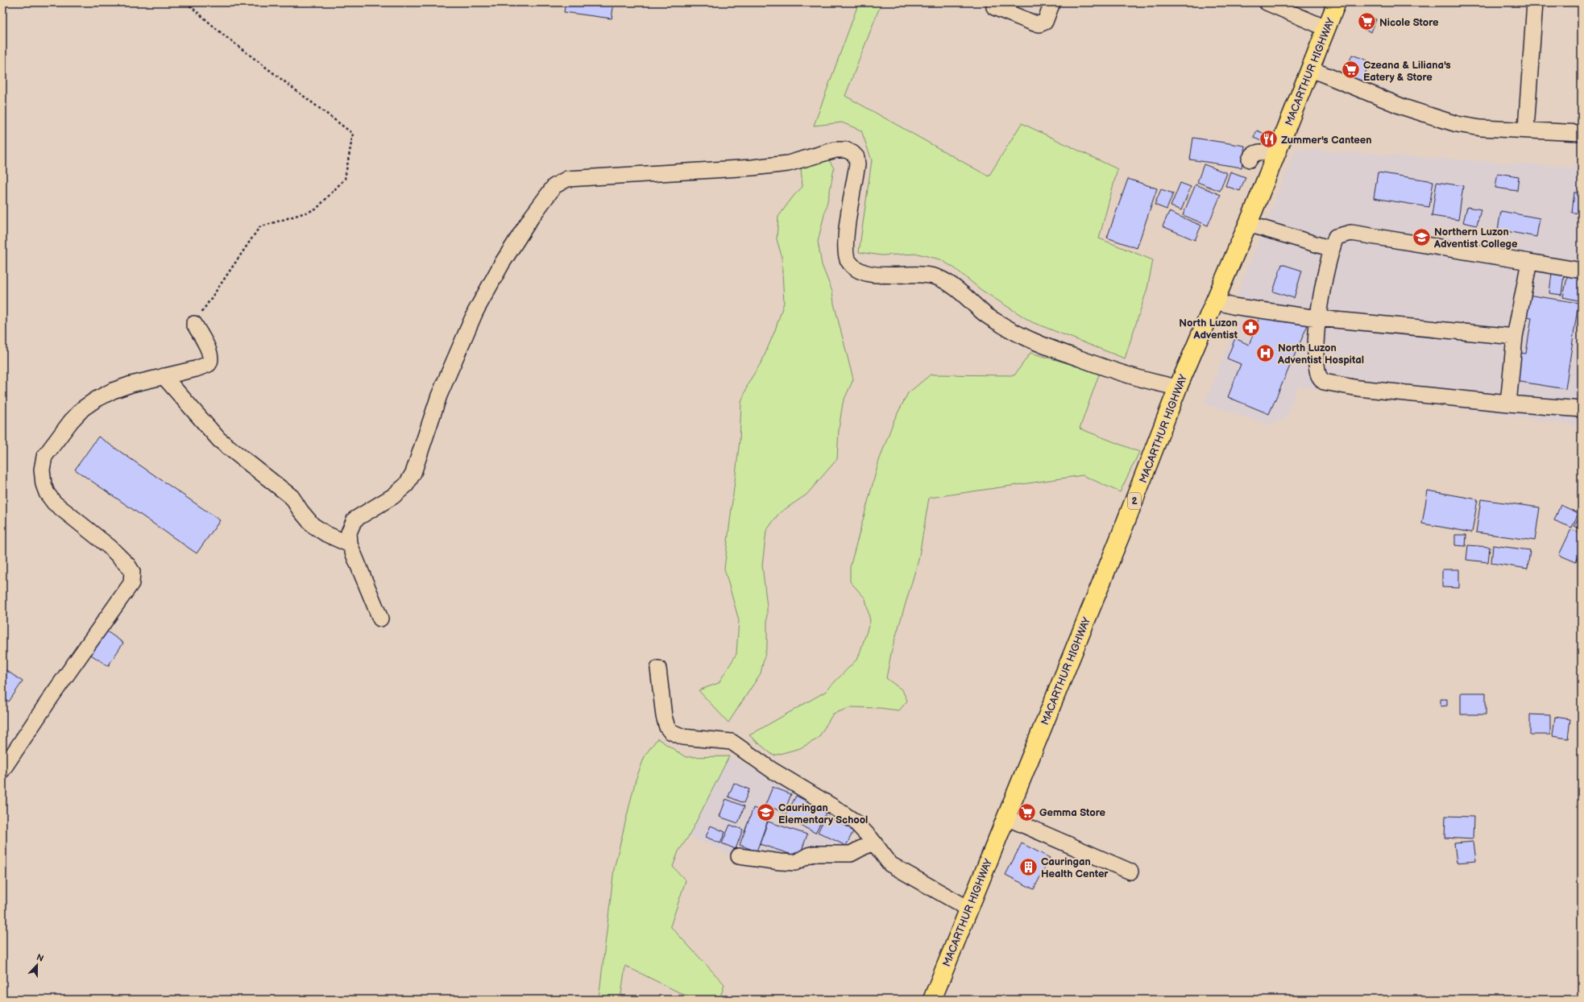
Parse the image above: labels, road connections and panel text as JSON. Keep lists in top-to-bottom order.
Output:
{
  "streets": {
    "highway": ["MACARTHUR HIGHWAY", "2"]
  },
  "places": {
    "supermarket": ["Nicole Store", "Czeana & Liliana's Eatery & Store", "Gemma Store"],
    "restaurant": ["Zummer's Canteen"],
    "school or university": ["Northern Luzon Adventist College", "Cauringan Elementary School"],
    "pharmacy": ["North Luzon Adventist"],
    "hospital": ["North Luzon Adventist Hospital"],
    "building": ["Cauringan Health Center"]
  },
  "north": "top"
}
